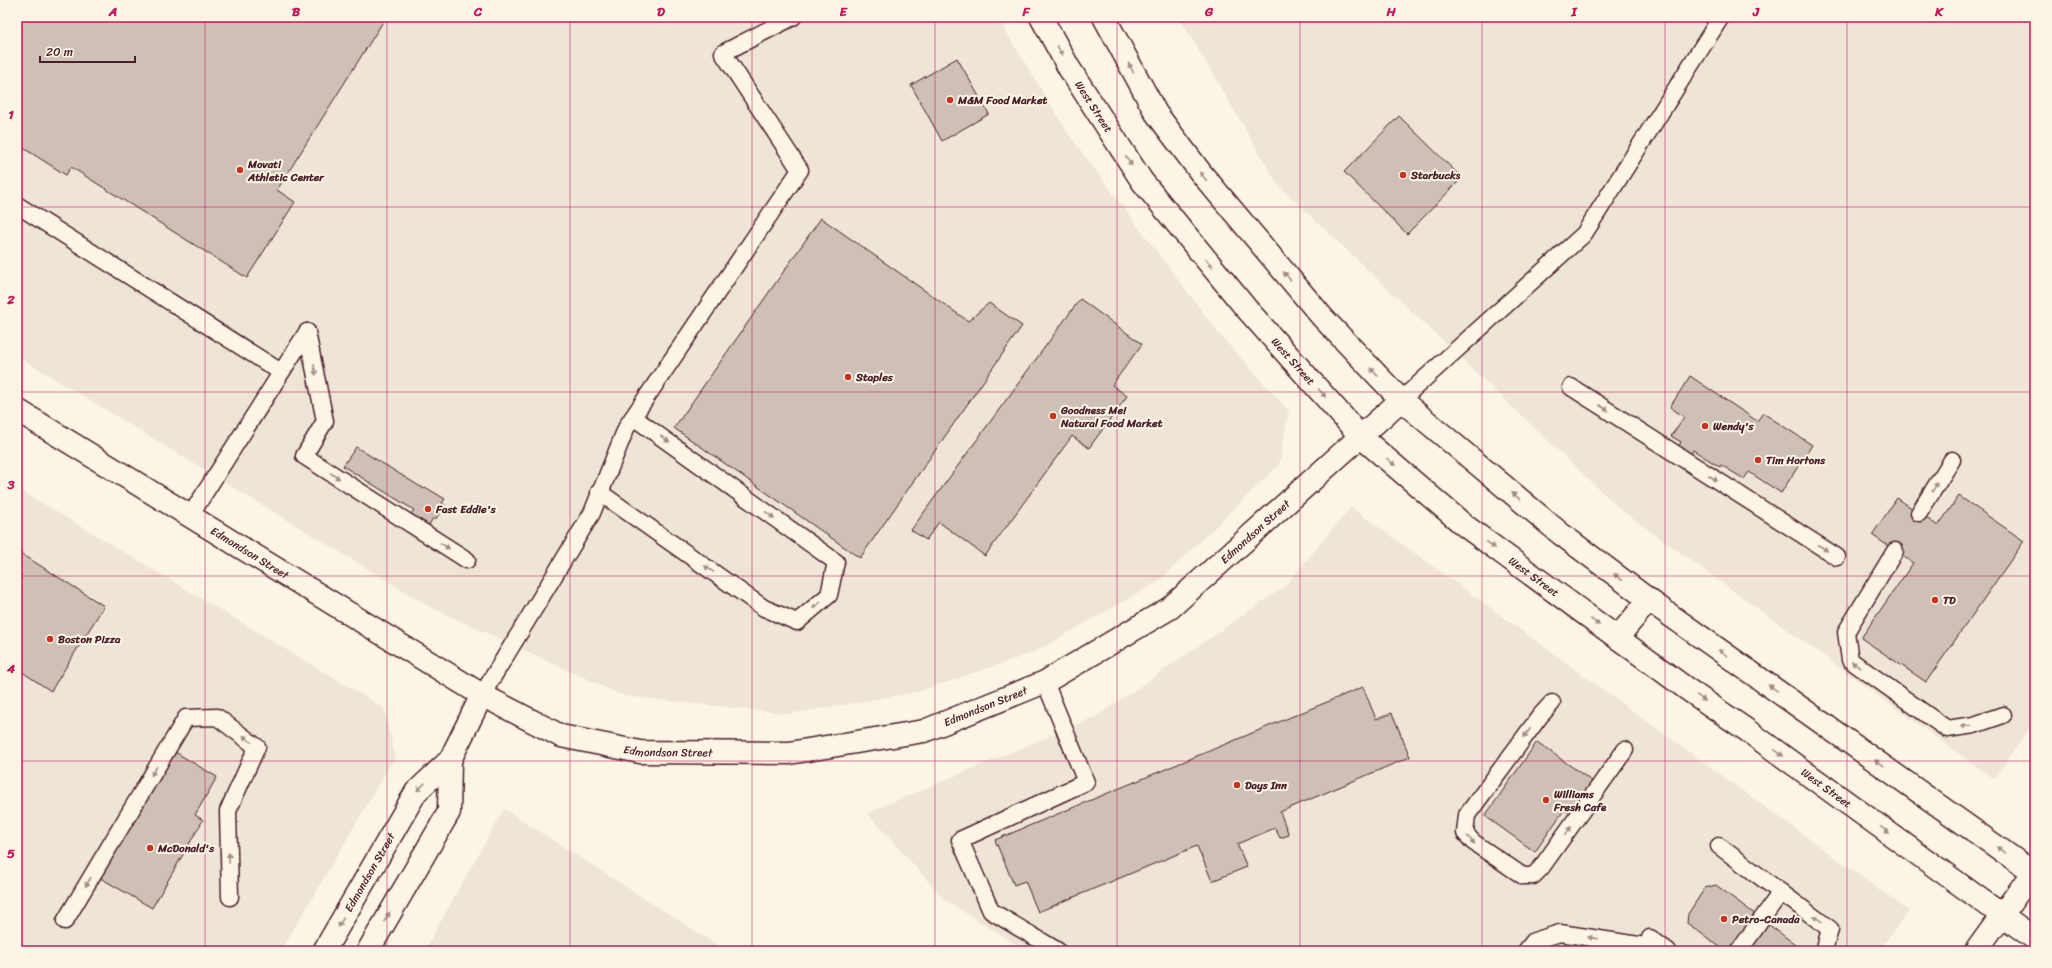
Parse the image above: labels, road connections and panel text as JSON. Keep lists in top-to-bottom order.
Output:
{
  "streets": {
    "main road": ["West Street", "Edmondson Street"]
  },
  "crossings": [
    ["West Street", "Edmondson Street"]
  ],
  "places": [
    "M&M Food Market",
    "Movati Athletic Center",
    "Starbucks",
    "Staples",
    "Goodness Me! Natural Food Market",
    "Wendy's",
    "Tim Hortons",
    "Fast Eddie's",
    "TD",
    "Boston Pizza",
    "Days Inn",
    "Williams Fresh Cafe",
    "McDonald's",
    "Petro-Canada"
  ],
  "scale_bar": "20 m",
  "grid": {
    "columns": [
      "A",
      "B",
      "C",
      "D",
      "E",
      "F",
      "G",
      "H",
      "I",
      "J",
      "K"
    ],
    "rows": [
      "1",
      "2",
      "3",
      "4",
      "5"
    ]
  }
}
